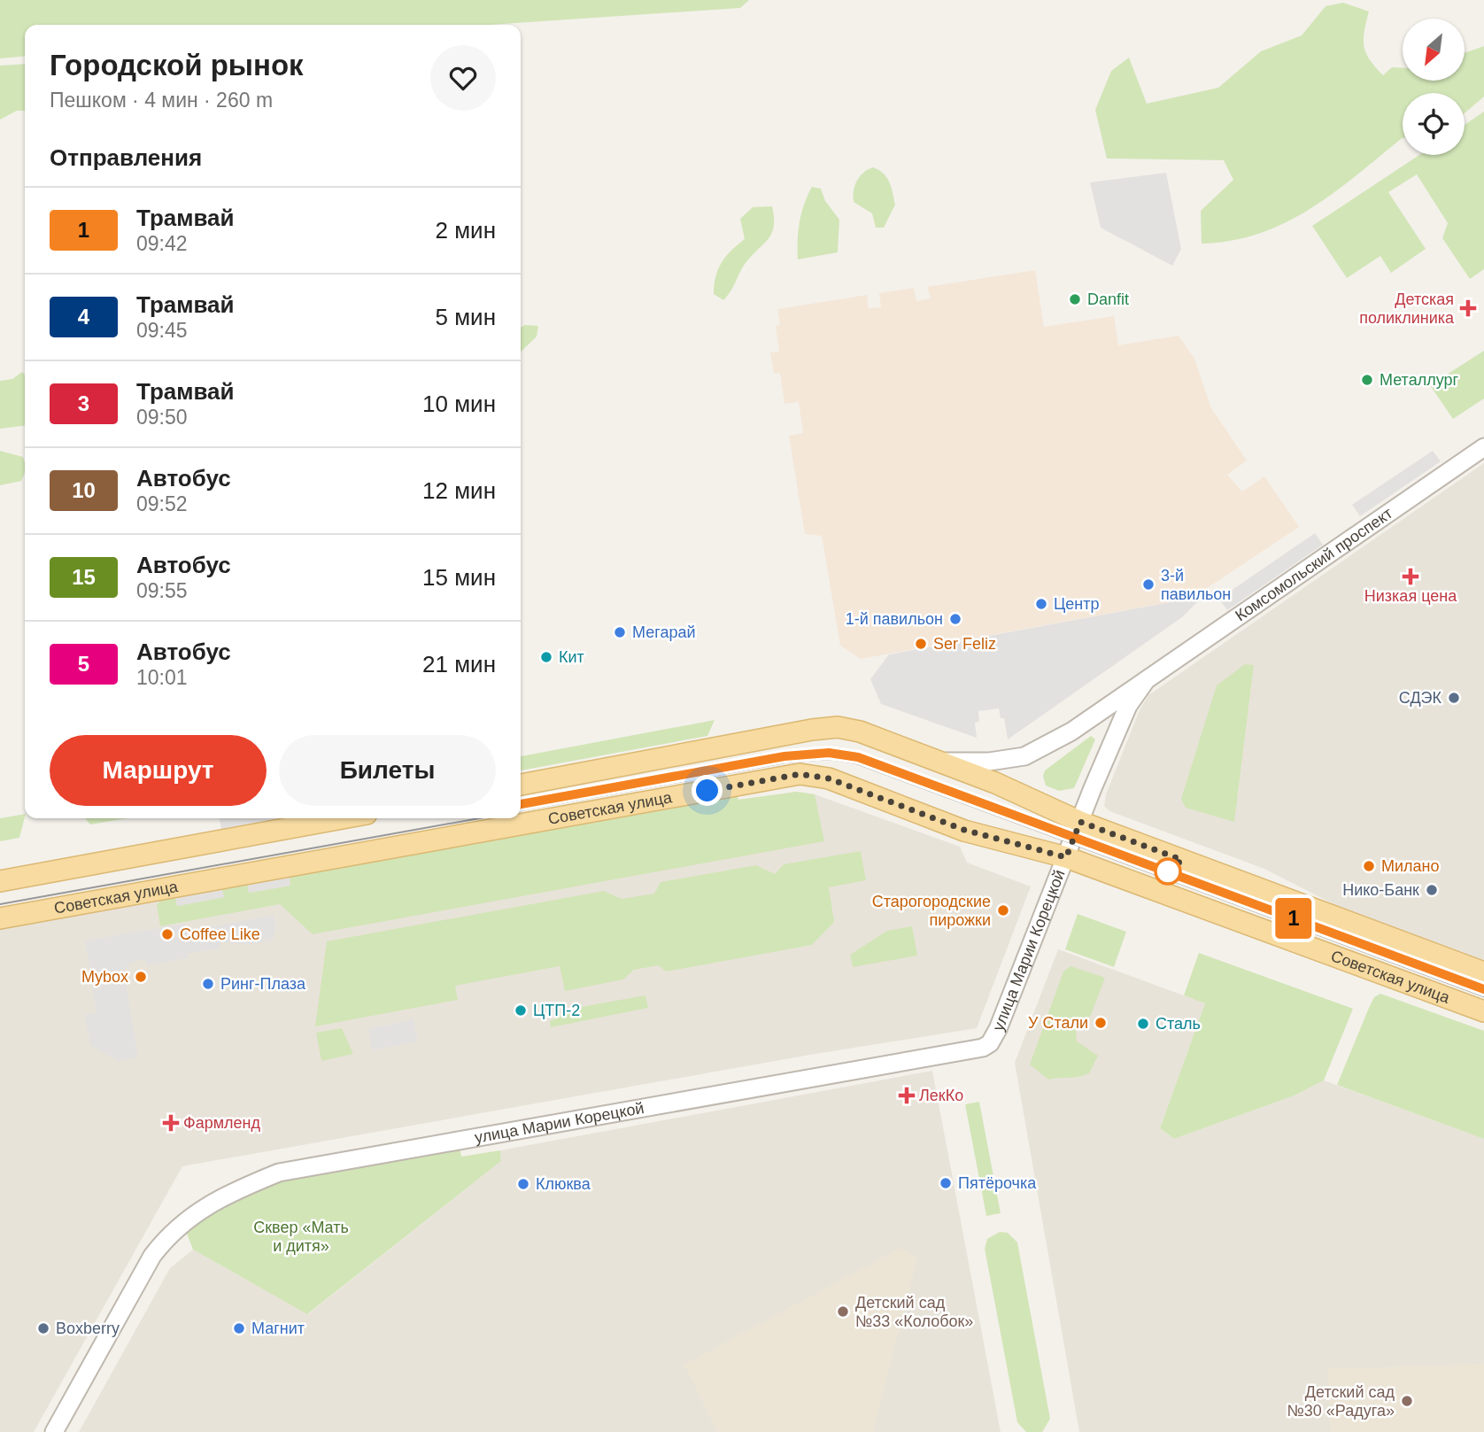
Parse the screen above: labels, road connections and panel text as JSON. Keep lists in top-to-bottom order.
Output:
{
  "streets": {
    "main road": ["Советская улица"],
    "street": ["Комсомольский проспект", "улица Марии Корецкой"]
  },
  "crossings": [
    ["Комсомольский проспект", "улица Марии Корецкой"],
    ["Советская улица", "улица Марии Корецкой"]
  ],
  "parks": ["Сквер «Мать и дитя»"],
  "places": {
    "other": [
      "Danfit",
      "Металлург",
      "3-й павильон",
      "Центр",
      "1-й павильон",
      "Мегарай",
      "Ser Feliz",
      "Кит",
      "СДЭК",
      "Милано",
      "Нико-Банк",
      "Старогородские пирожки",
      "Coffee Like",
      "Mybox",
      "Ринг-Плаза",
      "ЦТП-2",
      "У Стали",
      "Сталь",
      "Пятёрочка",
      "Клюква",
      "Детский сад №33 «Колобок»",
      "Boxberry",
      "Магнит",
      "Детский сад №30 «Радуга»"
    ],
    "health": [
      "Детская поликлиника",
      "Низкая цена",
      "ЛекКо",
      "Фармленд"
    ]
  },
  "lines": ["tram line 1"],
  "north": "bottom left",
  "page": {
    "on_map": "1",
    "heading": [
      ["Городской рынок", "Пешком · 4 мин · 260 m"],
      "Отправления"
    ],
    "list": [
      {
        "mark": "1",
        "name": "Трамвай",
        "note": "09:42",
        "value": "2 мин"
      },
      {
        "mark": "4",
        "name": "Трамвай",
        "note": "09:45",
        "value": "5 мин"
      },
      {
        "mark": "3",
        "name": "Трамвай",
        "note": "09:50",
        "value": "10 мин"
      },
      {
        "mark": "10",
        "name": "Автобус",
        "note": "09:52",
        "value": "12 мин"
      },
      {
        "mark": "15",
        "name": "Автобус",
        "note": "09:55",
        "value": "15 мин"
      },
      {
        "mark": "5",
        "name": "Автобус",
        "note": "10:01",
        "value": "21 мин"
      }
    ],
    "buttons": ["Маршрут", "Билеты"]
  }
}
